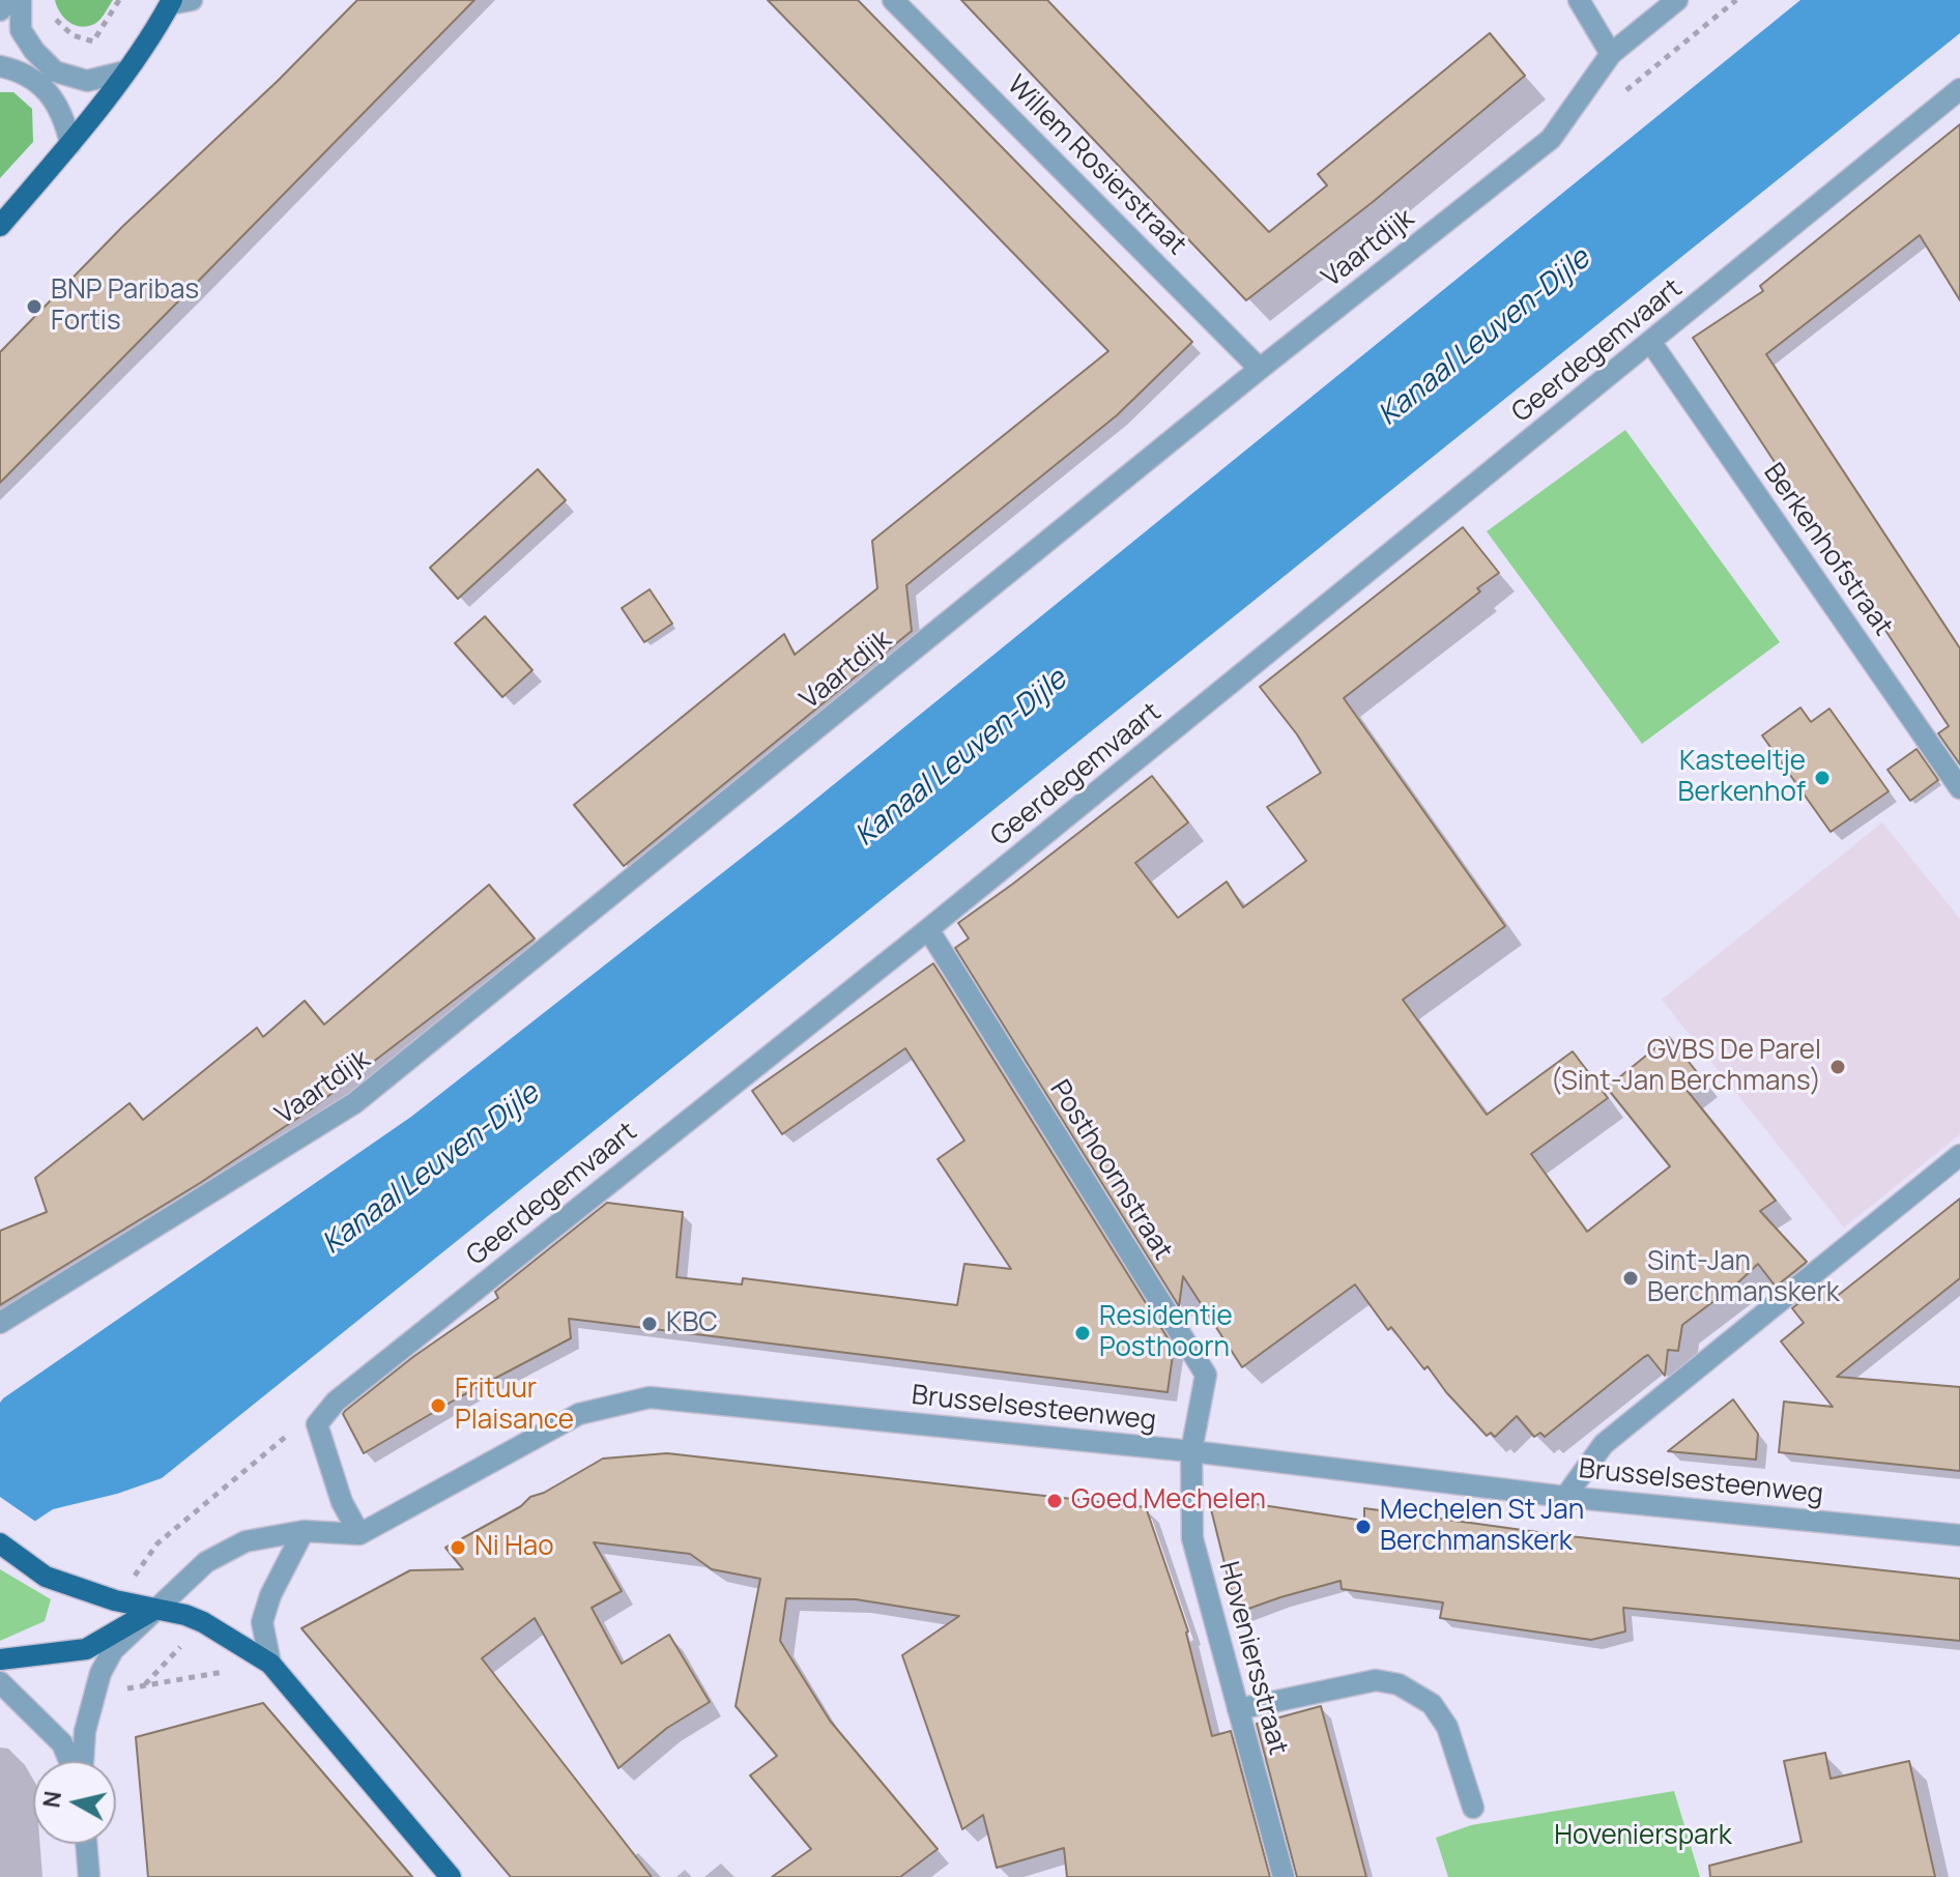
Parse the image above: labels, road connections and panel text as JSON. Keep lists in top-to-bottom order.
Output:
{
  "streets": {
    "street": [
      "Willem Rosierstraat",
      "Vaartdijk",
      "Geerdegemvaart",
      "Berkenhofstraat",
      "Posthoornstraat",
      "Brusselsesteenweg",
      "Hoveniersstraat"
    ]
  },
  "crossings": [
    ["Willem Rosierstraat", "Vaartdijk"],
    ["Geerdegemvaart", "Berkenhofstraat"],
    ["Geerdegemvaart", "Posthoornstraat"],
    ["Posthoornstraat", "Brusselsesteenweg"],
    ["Posthoornstraat", "Hoveniersstraat"],
    ["Brusselsesteenweg", "Hoveniersstraat"]
  ],
  "water": ["Kanaal Leuven-Dijle"],
  "parks": ["Hovenierspark"],
  "places": [
    "BNP Paribas Fortis",
    "Kasteeltje Berkenhof",
    "GVBS De Parel (Sint-Jan Berchmans)",
    "Sint-Jan Berchmanskerk",
    "KBC",
    "Residentie Posthoorn",
    "Frituur Plaisance",
    "Goed Mechelen",
    "Mechelen St Jan Berchmanskerk",
    "Ni Hao"
  ],
  "north": "left"
}
